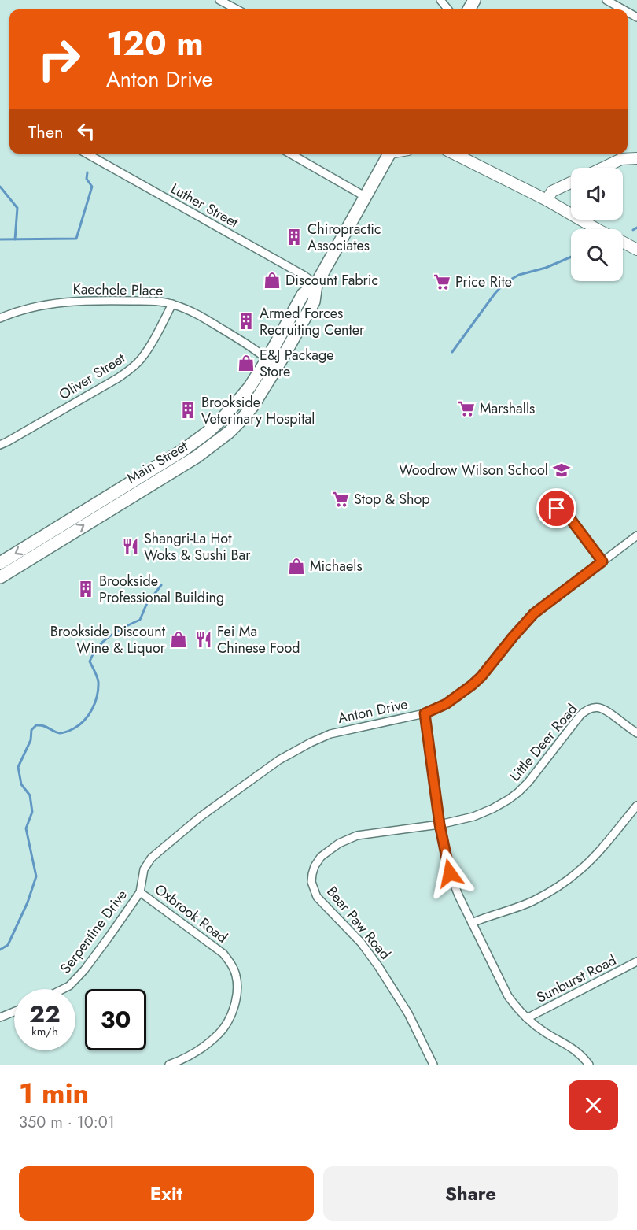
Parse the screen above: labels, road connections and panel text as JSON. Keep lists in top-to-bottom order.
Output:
{
  "streets": {
    "main road": ["Main Street"],
    "street": [
      "Luther Street",
      "Kaechele Place",
      "Oliver Street",
      "Anton Drive",
      "Little Deer Road",
      "Oxbrook Road",
      "Bear Paw Road",
      "Serpentine Drive",
      "Sunburst Road"
    ]
  },
  "crossings": [
    ["Luther Street", "Main Street"],
    ["Kaechele Place", "Oliver Street"],
    ["Kaechele Place", "Main Street"],
    ["Anton Drive", "Oxbrook Road"],
    ["Anton Drive", "Serpentine Drive"],
    ["Little Deer Road", "Bear Paw Road"],
    ["Oxbrook Road", "Serpentine Drive"]
  ],
  "places": {
    "building": [
      "Chiropractic Associates",
      "Armed Forces Recruiting Center",
      "Brookside Veterinary Hospital",
      "Brookside Professional Building"
    ],
    "shop": [
      "Discount Fabric",
      "E&J Package Store",
      "Michaels",
      "Brookside Discount Wine & Liquor"
    ],
    "supermarket": ["Price Rite", "Marshalls", "Stop & Shop"],
    "school or university": ["Woodrow Wilson School"],
    "restaurant": ["Shangri-La Hot Woks & Sushi Bar", "Fei Ma Chinese Food"]
  },
  "page": {
    "turn": ["120 m", "Anton Drive"],
    "then": "Then",
    "speed": "22 km/h",
    "limit": "30",
    "heading": ["1 min", "350 m · 10:01"],
    "buttons": ["Exit", "Share"]
  }
}
